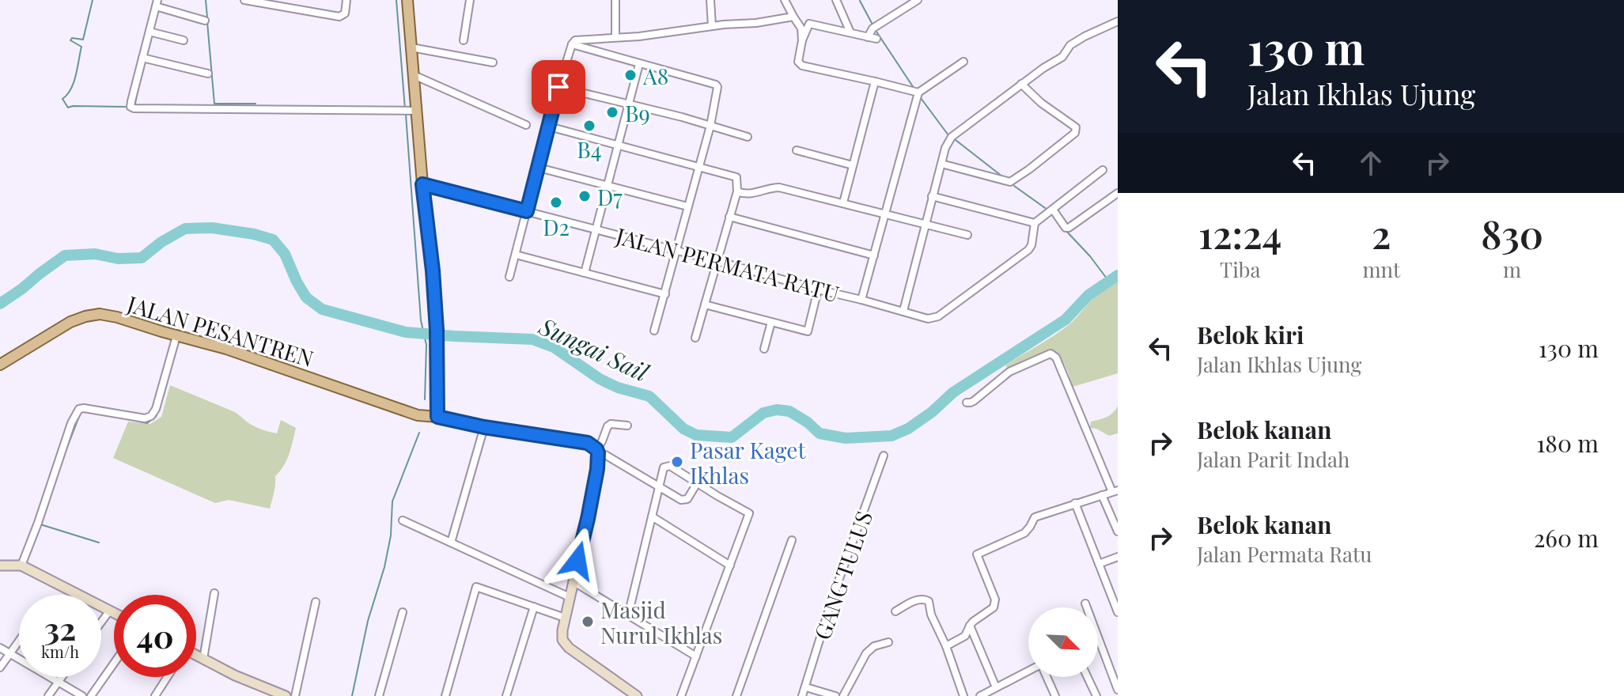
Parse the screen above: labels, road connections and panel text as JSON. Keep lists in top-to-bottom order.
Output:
{
  "streets": {
    "main road": ["JALAN PESANTREN"],
    "street": ["JALAN PERMATA RATU", "GANG TULUS"]
  },
  "water": ["Sungai Sail"],
  "places": [
    "A8",
    "B9",
    "B4",
    "D7",
    "D2",
    "Pasar Kaget Ikhlas",
    "Masjid Nurul Ikhlas"
  ],
  "north": "bottom right",
  "page": {
    "turn": ["130 m", "Jalan Ikhlas Ujung"],
    "eta": [
      "12:24",
      "Tiba",
      "2",
      "mnt",
      "830",
      "m"
    ],
    "list": [
      {
        "name": "Belok kiri",
        "note": "Jalan Ikhlas Ujung",
        "value": "130 m"
      },
      {
        "name": "Belok kanan",
        "note": "Jalan Parit Indah",
        "value": "180 m"
      },
      {
        "name": "Belok kanan",
        "note": "Jalan Permata Ratu",
        "value": "260 m"
      }
    ],
    "speed": "32 km/h",
    "limit": "40"
  }
}
